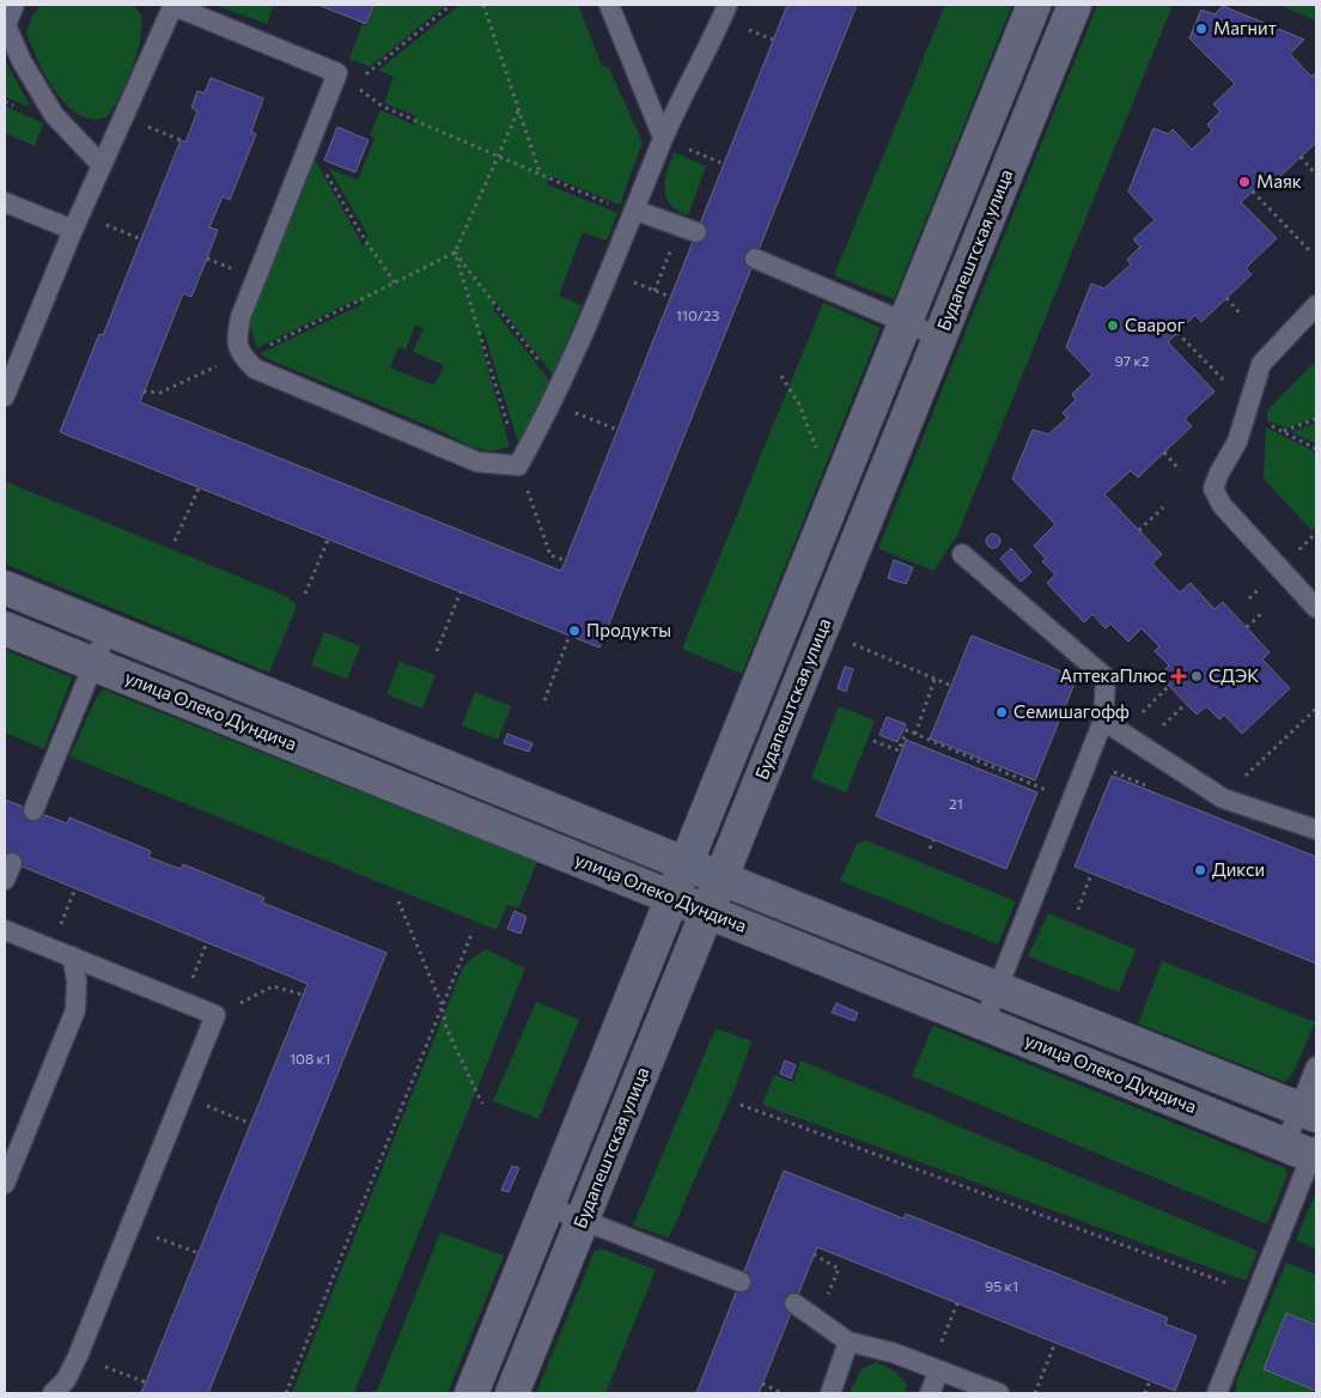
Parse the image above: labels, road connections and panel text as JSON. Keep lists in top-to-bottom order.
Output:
{
  "streets": {
    "street": ["Будапештская улица", "улица Олеко Дундича"]
  },
  "crossings": [
    ["Будапештская улица", "улица Олеко Дундича"]
  ],
  "places": {
    "other": [
      "Магнит",
      "Маяк",
      "Сварог",
      "Продукты",
      "СДЭК",
      "Семишагофф",
      "Дикси"
    ],
    "health": ["АптекаПлюс"]
  },
  "house_numbers": [
    "110/23",
    "97 к2",
    "21",
    "108 к1",
    "95 к1"
  ]
}
